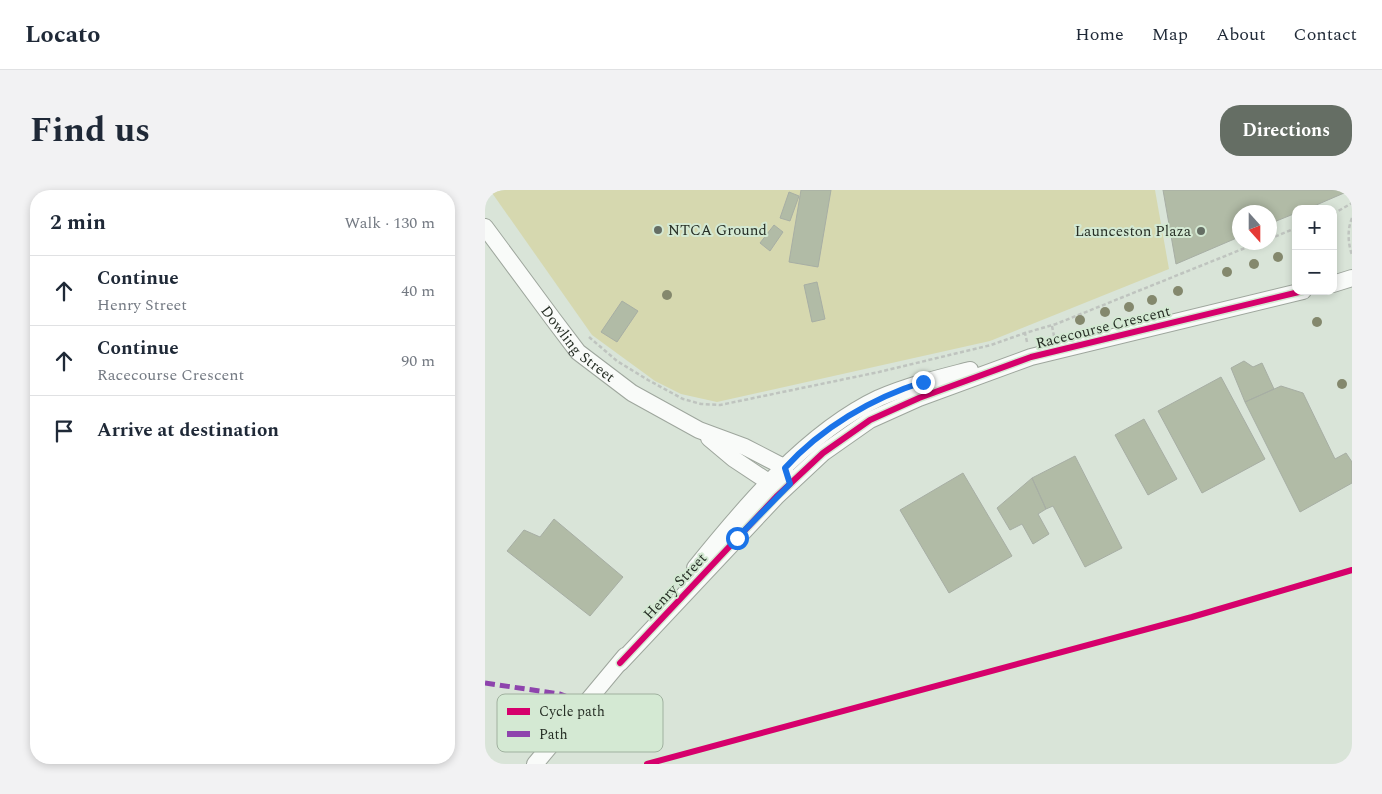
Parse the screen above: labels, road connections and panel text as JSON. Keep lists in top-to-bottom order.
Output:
{
  "streets": {
    "street": ["Racecourse Crescent", "Dowling Street", "Henry Street"]
  },
  "crossings": [
    ["Racecourse Crescent", "Dowling Street"],
    ["Racecourse Crescent", "Henry Street"],
    ["Dowling Street", "Henry Street"]
  ],
  "places": ["NTCA Ground", "Launceston Plaza"],
  "legend": ["Cycle path", "Path"],
  "north": "bottom",
  "page": {
    "header": "Locato",
    "nav": [
      "Home",
      "Map",
      "About",
      "Contact"
    ],
    "title": "Find us",
    "buttons": "Directions",
    "heading": ["2 min", "Walk · 130 m"],
    "map_buttons": ["+", "−"],
    "list": [
      ["Continue", "Henry Street", "40 m"],
      ["Continue", "Racecourse Crescent", "90 m"],
      "Arrive at destination"
    ]
  }
}
